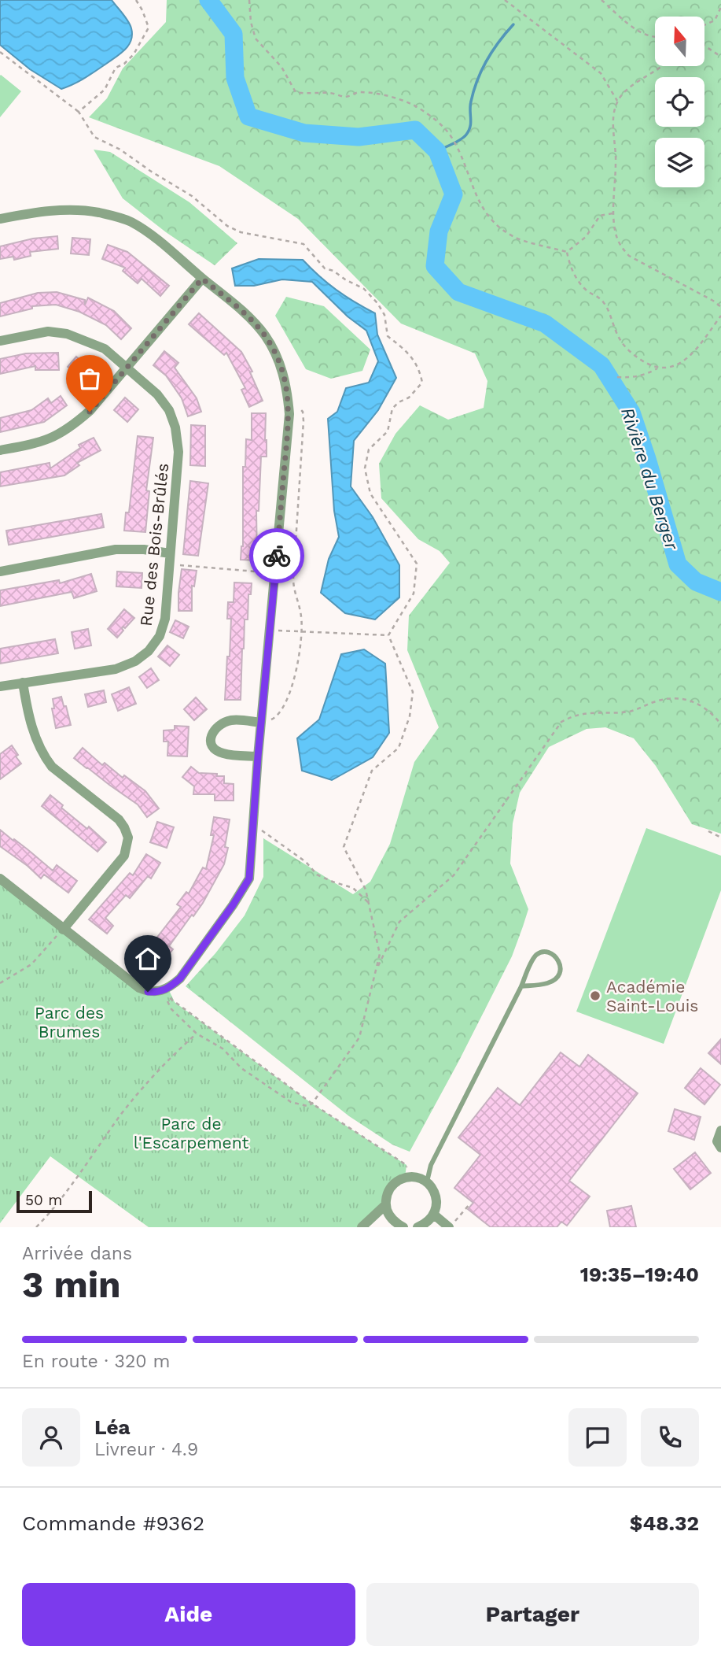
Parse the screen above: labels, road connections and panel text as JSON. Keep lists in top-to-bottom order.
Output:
{
  "streets": {
    "street": ["Rue des Bois-Brûlés"]
  },
  "water": ["Rivière du Berger"],
  "parks": ["Parc des Brumes", "Parc de l'Escarpement"],
  "places": ["Académie Saint-Louis"],
  "scale_bar": "50 m",
  "north": "top",
  "page": {
    "scale": "50 m",
    "heading": ["3 min", "Arrivée dans", "19:35–19:40"],
    "panel": [
      "Léa",
      "Livreur · 4.9",
      "Commande #9362",
      "$48.32"
    ],
    "bar": "En route · 320 m",
    "buttons": ["Aide", "Partager"]
  }
}
